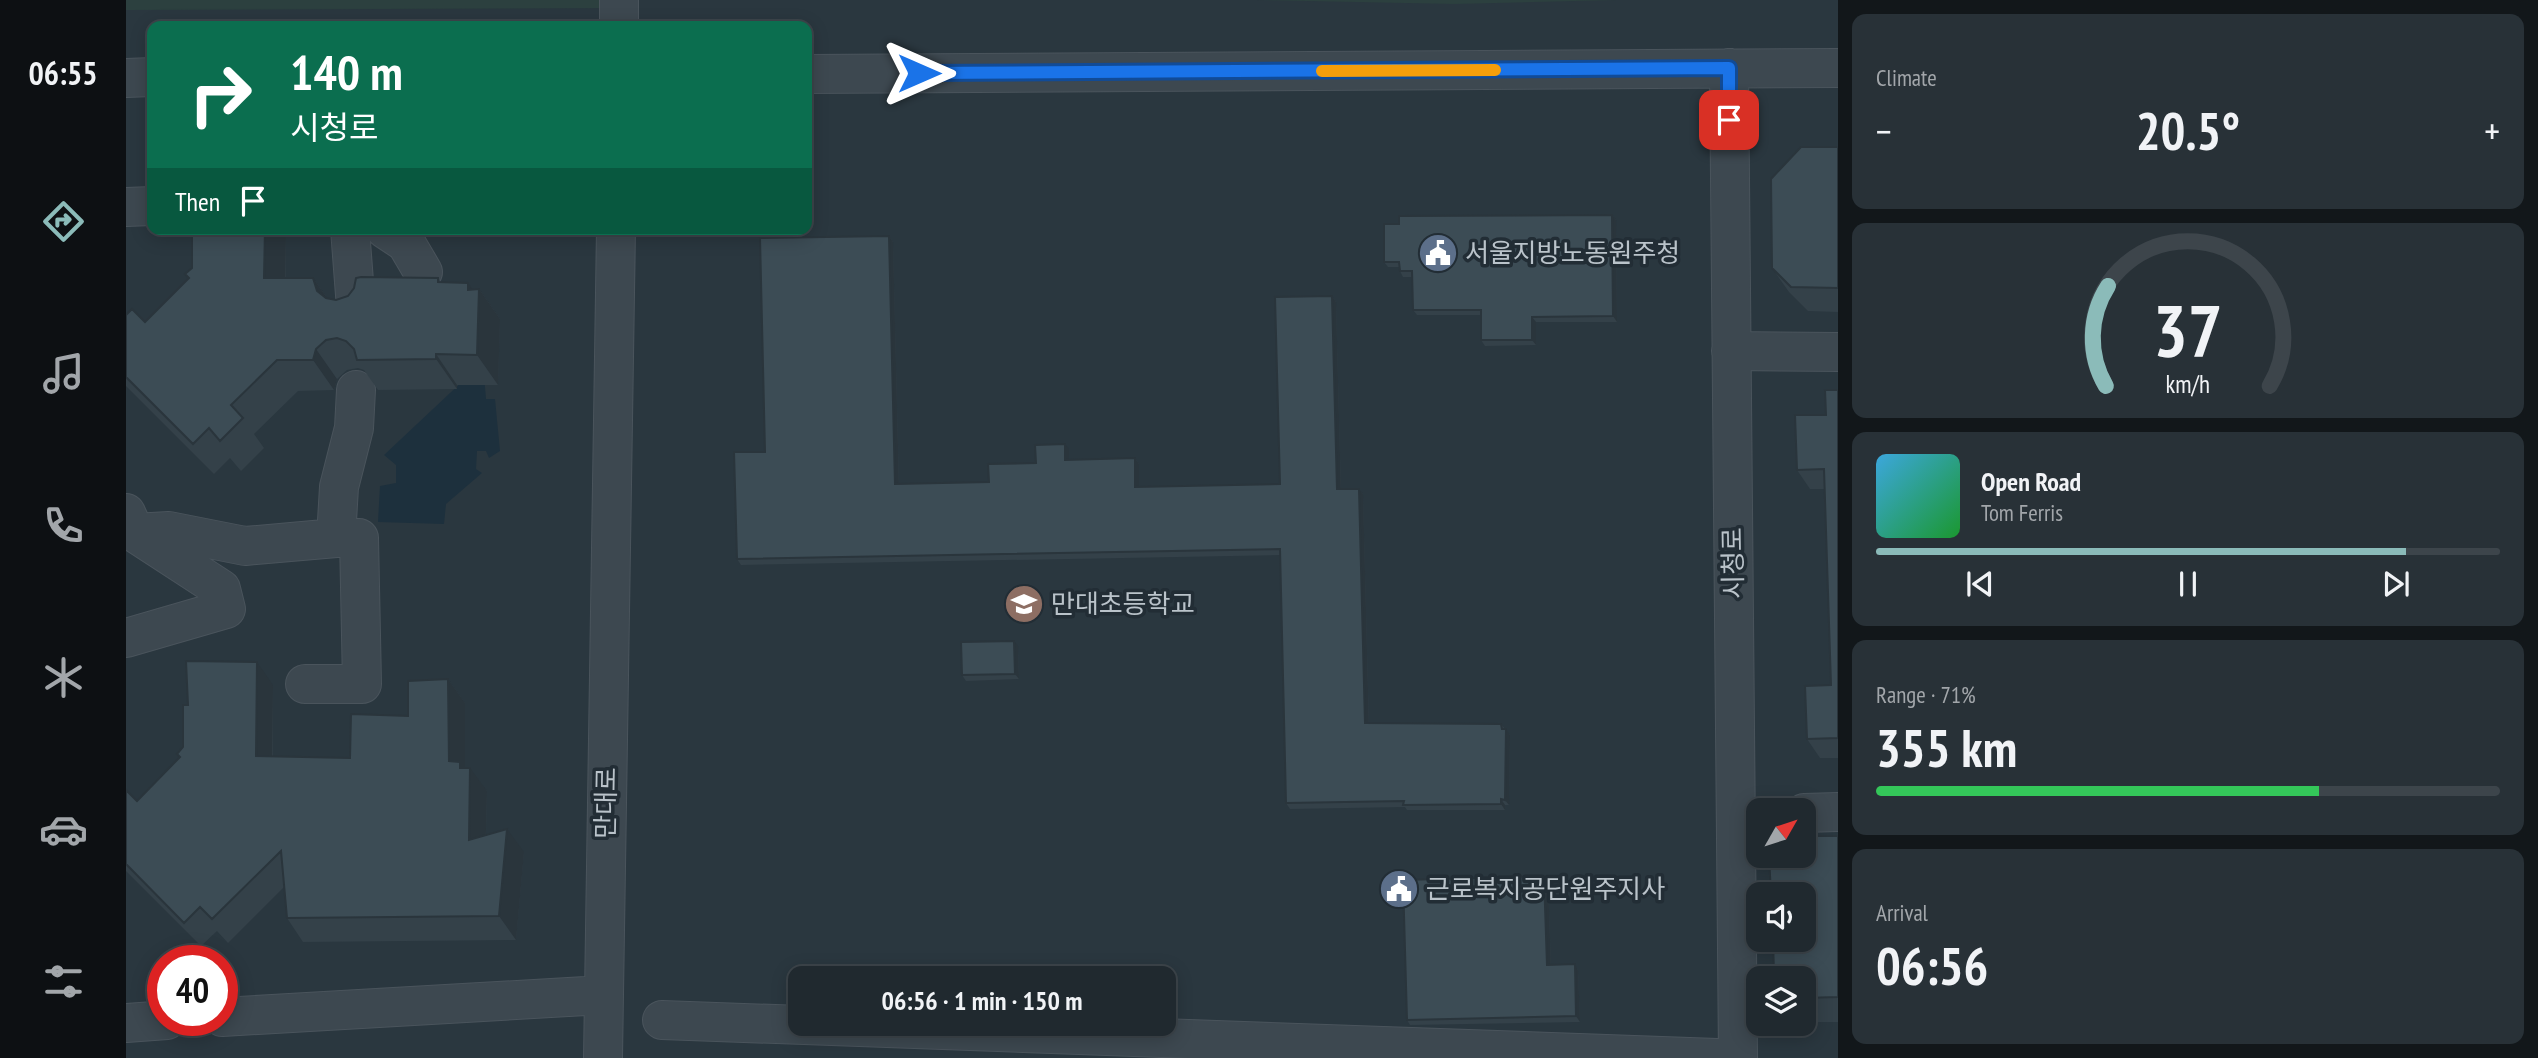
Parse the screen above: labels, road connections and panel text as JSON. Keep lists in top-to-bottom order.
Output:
{
  "streets": {
    "street": ["시청로", "만대로"]
  },
  "places": {
    "public building": ["서울지방노동원주청", "근로복지공단원주지사"],
    "school or university": ["만대초등학교"]
  },
  "north": "top right",
  "page": {
    "tabs": "06:55",
    "tile": [
      "Climate",
      ["Range · 71%", "355 km"],
      ["Arrival", "06:56"]
    ],
    "turn": ["140 m", "시청로"],
    "heat": ["−", "20.5°", "+"],
    "then": "Then",
    "song": ["Open Road", "Tom Ferris"],
    "limit": "40",
    "trip": "06:56 · 1 min · 150 m",
    "gauge": ["37", "km/h"]
  }
}
